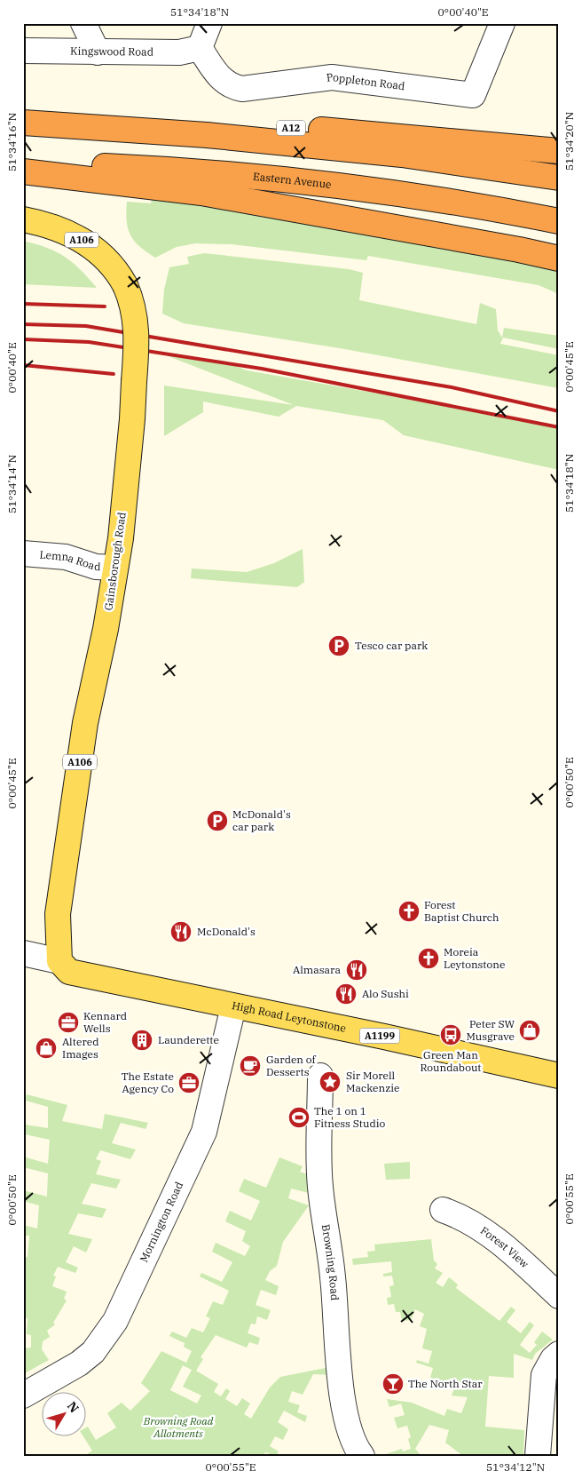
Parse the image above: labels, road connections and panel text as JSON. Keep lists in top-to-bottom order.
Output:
{
  "streets": {
    "highway": ["A12", "Eastern Avenue"],
    "main road": [
      "A106",
      "Gainsborough Road",
      "High Road Leytonstone",
      "A1199"
    ],
    "street": [
      "Kingswood Road",
      "Poppleton Road",
      "Lemna Road",
      "Mornington Road",
      "Forest View",
      "Browning Road"
    ]
  },
  "crossings": [
    ["Kingswood Road", "Poppleton Road"],
    ["Lemna Road", "Gainsborough Road"],
    ["Gainsborough Road", "High Road Leytonstone"],
    ["High Road Leytonstone", "Mornington Road"]
  ],
  "parks": ["Browning Road Allotments"],
  "places": {
    "parking": ["Tesco car park", "McDonald's car park"],
    "church": ["Forest Baptist Church", "Moreia Leytonstone"],
    "restaurant": ["McDonald's", "Almasara", "Alo Sushi"],
    "office": ["Kennard Wells", "The Estate Agency Co"],
    "shop": ["Peter SW Musgrave", "Altered Images"],
    "bus stop": ["Green Man Roundabout"],
    "building": ["Launderette"],
    "cafe": ["Garden of Desserts"],
    "place": ["Sir Morell Mackenzie"],
    "sports": ["The 1 on 1 Fitness Studio"],
    "bar": ["The North Star"]
  },
  "north": "top right",
  "coordinates": [
    "51°34'18\"N",
    "0°00'40\"E",
    "51°34'20\"N",
    "51°34'16\"N",
    "0°00'45\"E",
    "51°34'14\"N",
    "0°00'50\"E",
    "0°00'55\"E",
    "51°34'12\"N"
  ]
}
